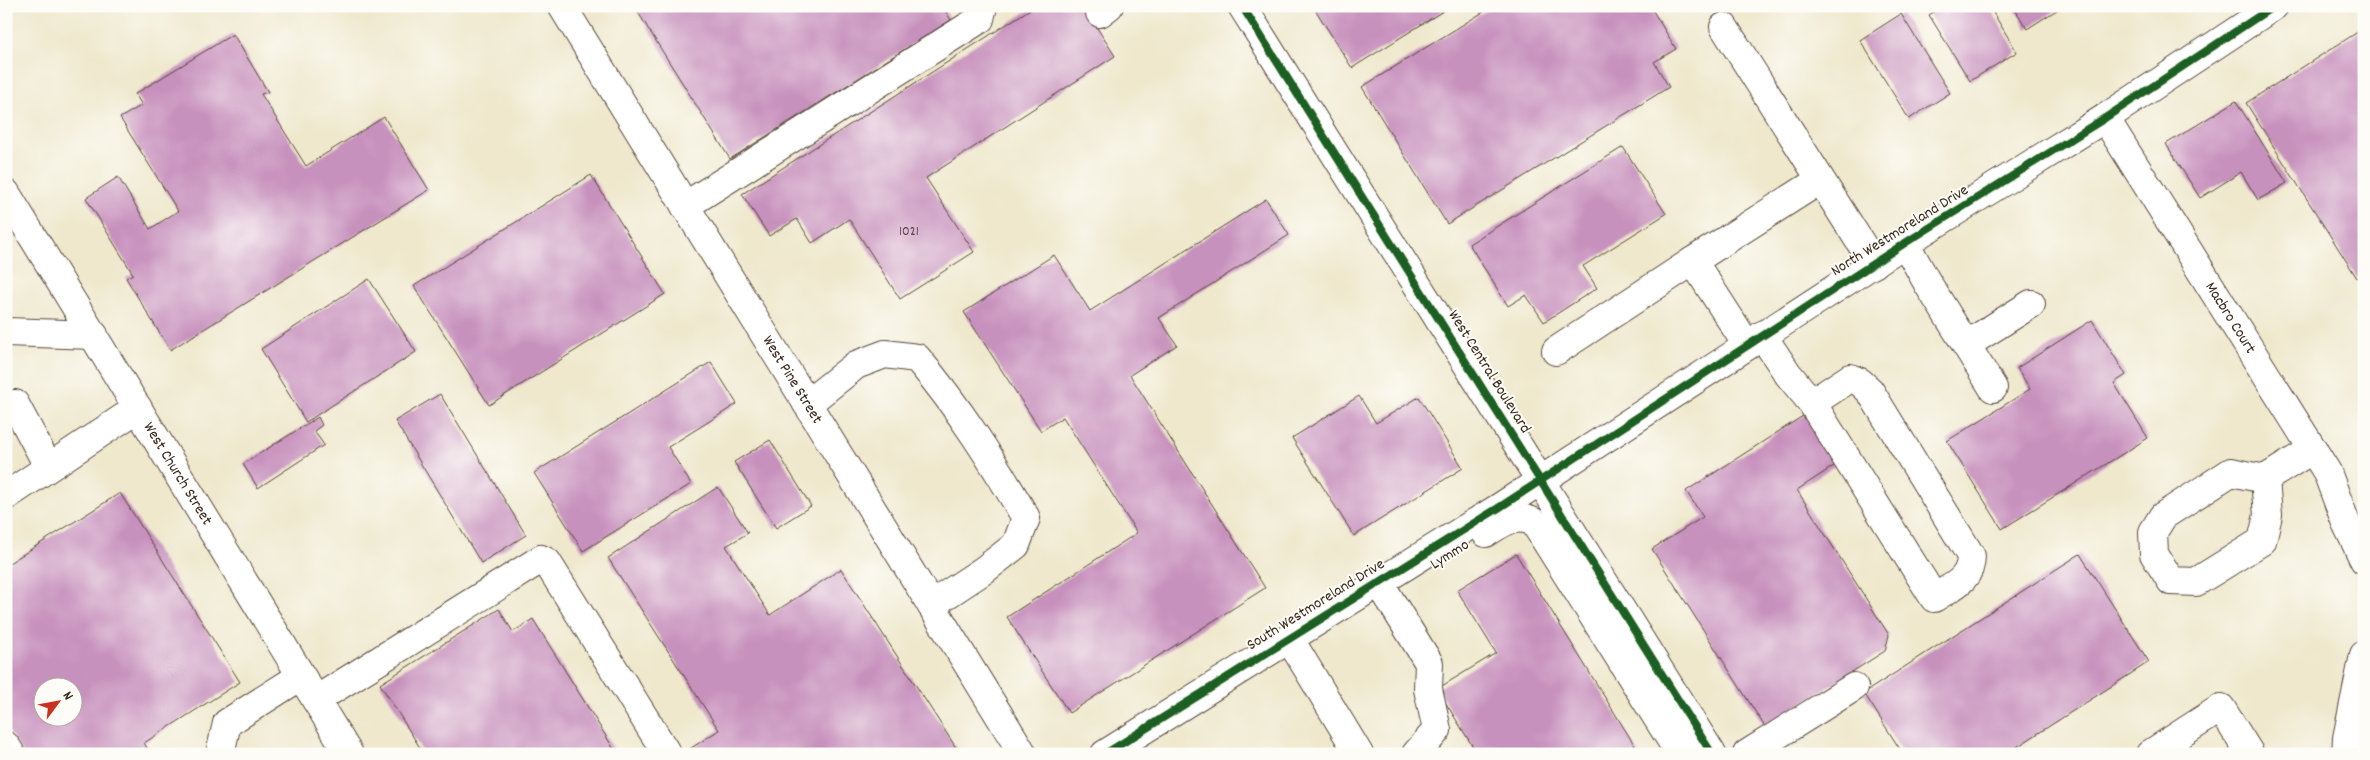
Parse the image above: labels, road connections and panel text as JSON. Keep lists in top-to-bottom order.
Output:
{
  "streets": {
    "street": [
      "North Westmoreland Drive",
      "Macbro Court",
      "West Central Boulevard",
      "West Pine Street",
      "West Church Street",
      "Lymmo",
      "South Westmoreland Drive"
    ]
  },
  "crossings": [
    ["North Westmoreland Drive", "Macbro Court"],
    ["North Westmoreland Drive", "West Central Boulevard"],
    ["North Westmoreland Drive", "South Westmoreland Drive"],
    ["West Central Boulevard", "South Westmoreland Drive"],
    ["Lymmo", "South Westmoreland Drive"]
  ],
  "house_numbers": ["1021"],
  "north": "top right"
}
